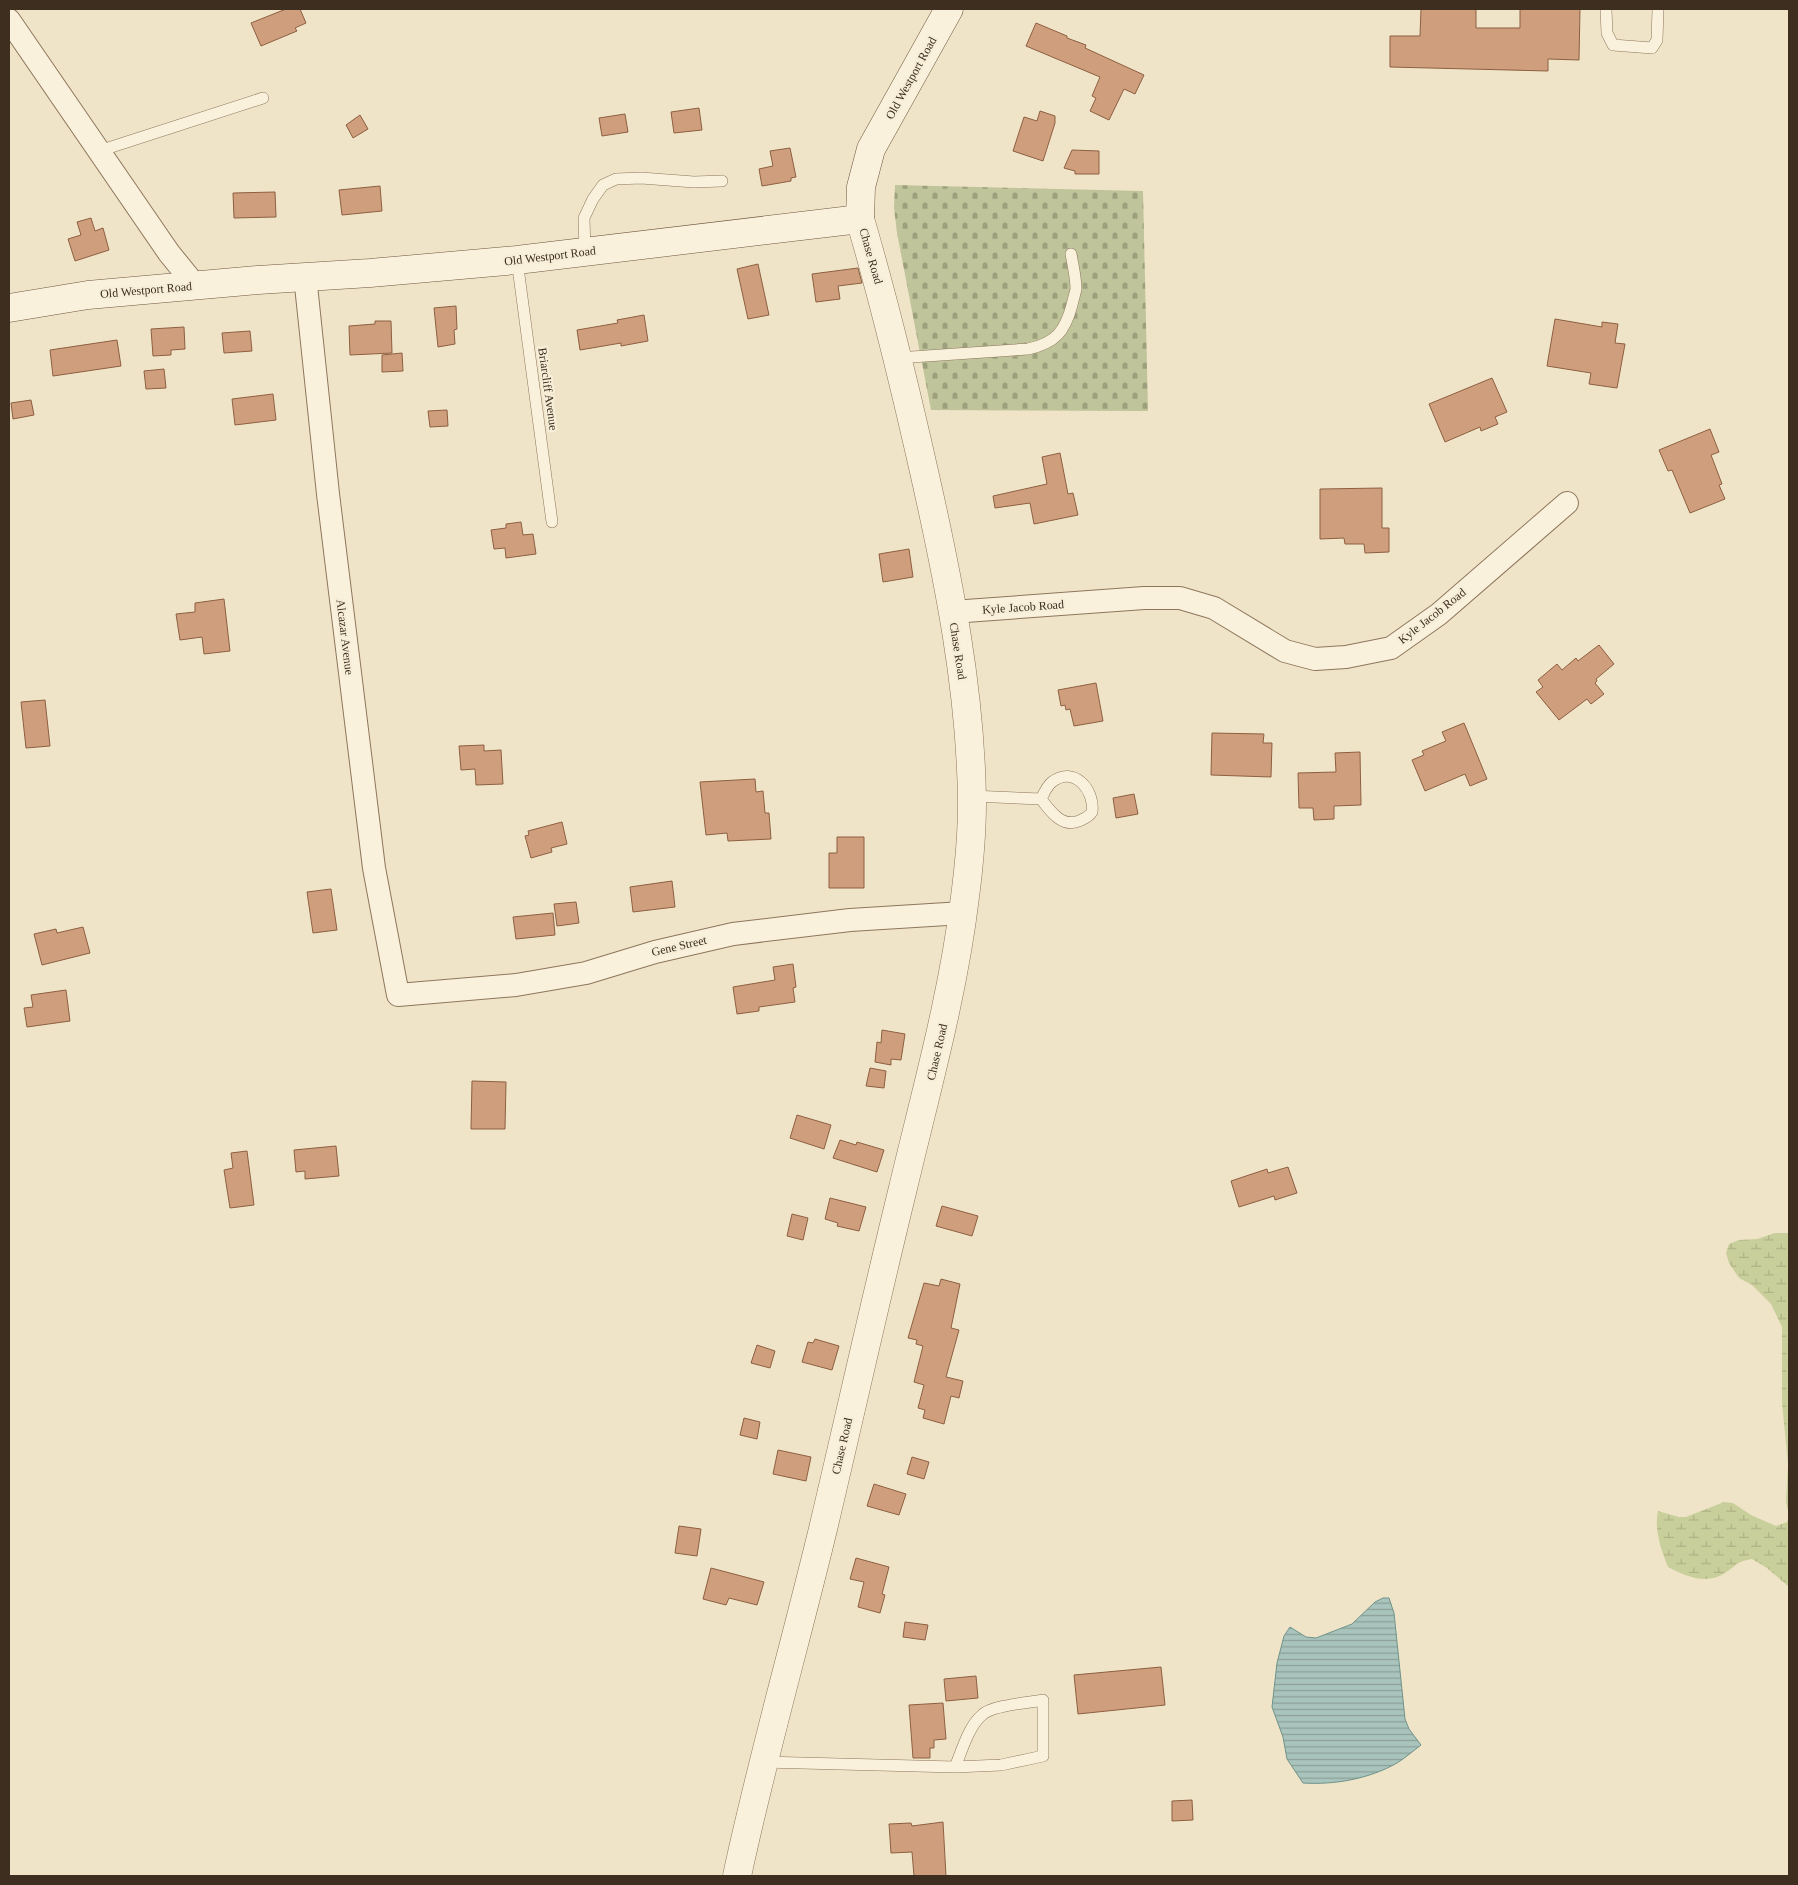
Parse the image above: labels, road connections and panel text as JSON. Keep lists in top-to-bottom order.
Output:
{
  "streets": {
    "street": [
      "Old Westport Road",
      "Chase Road",
      "Kyle Jacob Road",
      "Alcazar Avenue",
      "Gene Street"
    ],
    "lane": ["Briarcliff Avenue"]
  },
  "crossings": [
    ["Old Westport Road", "Chase Road"],
    ["Old Westport Road", "Briarcliff Avenue"],
    ["Old Westport Road", "Alcazar Avenue"],
    ["Chase Road", "Kyle Jacob Road"],
    ["Chase Road", "Gene Street"],
    ["Alcazar Avenue", "Gene Street"]
  ]
}
